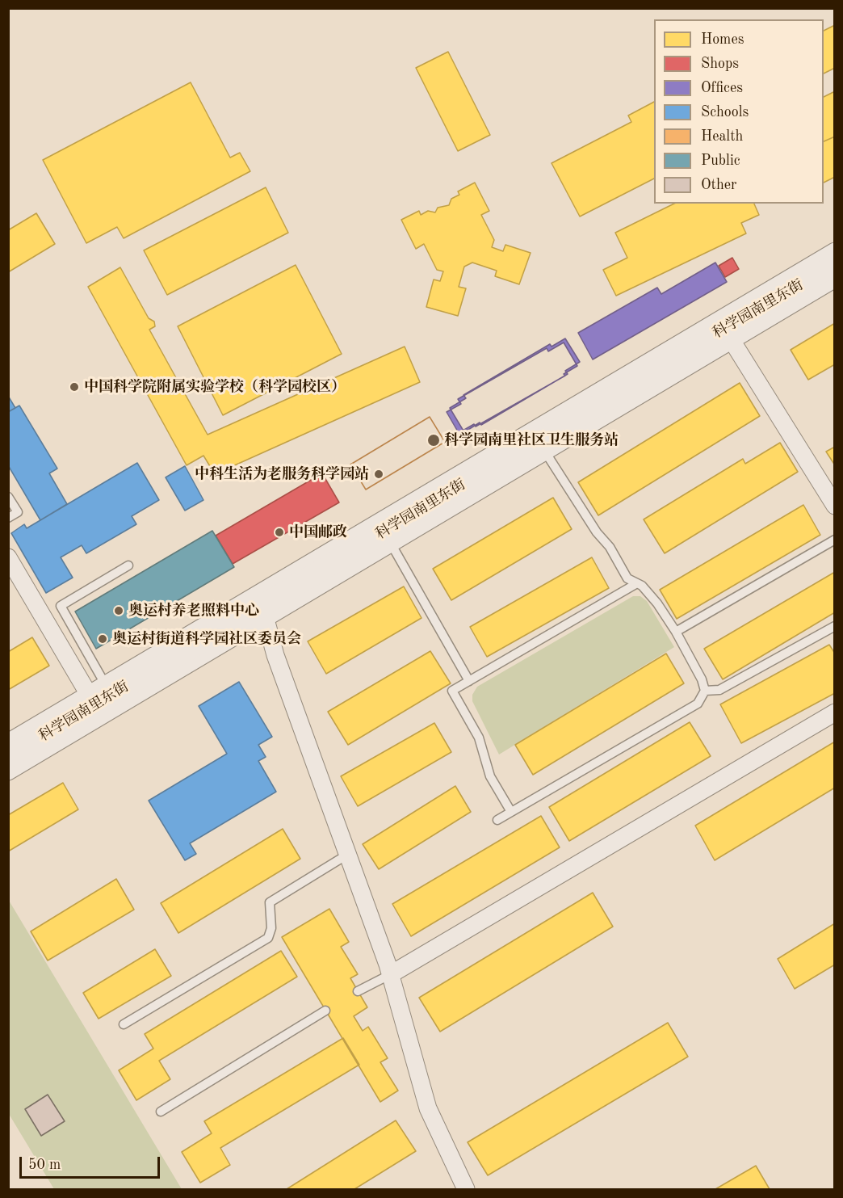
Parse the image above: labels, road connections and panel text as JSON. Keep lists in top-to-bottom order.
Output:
{
  "streets": {
    "street": ["科学园南里东街"]
  },
  "places": [
    "中国科学院附属实验学校（科学园校区）",
    "科学园南里社区卫生服务站",
    "中科生活为老服务科学园站",
    "中国邮政",
    "奥运村养老照料中心",
    "奥运村街道科学园社区委员会"
  ],
  "legend": [
    "Homes",
    "Shops",
    "Offices",
    "Schools",
    "Health",
    "Public",
    "Other"
  ],
  "scale_bar": "50 m"
}
